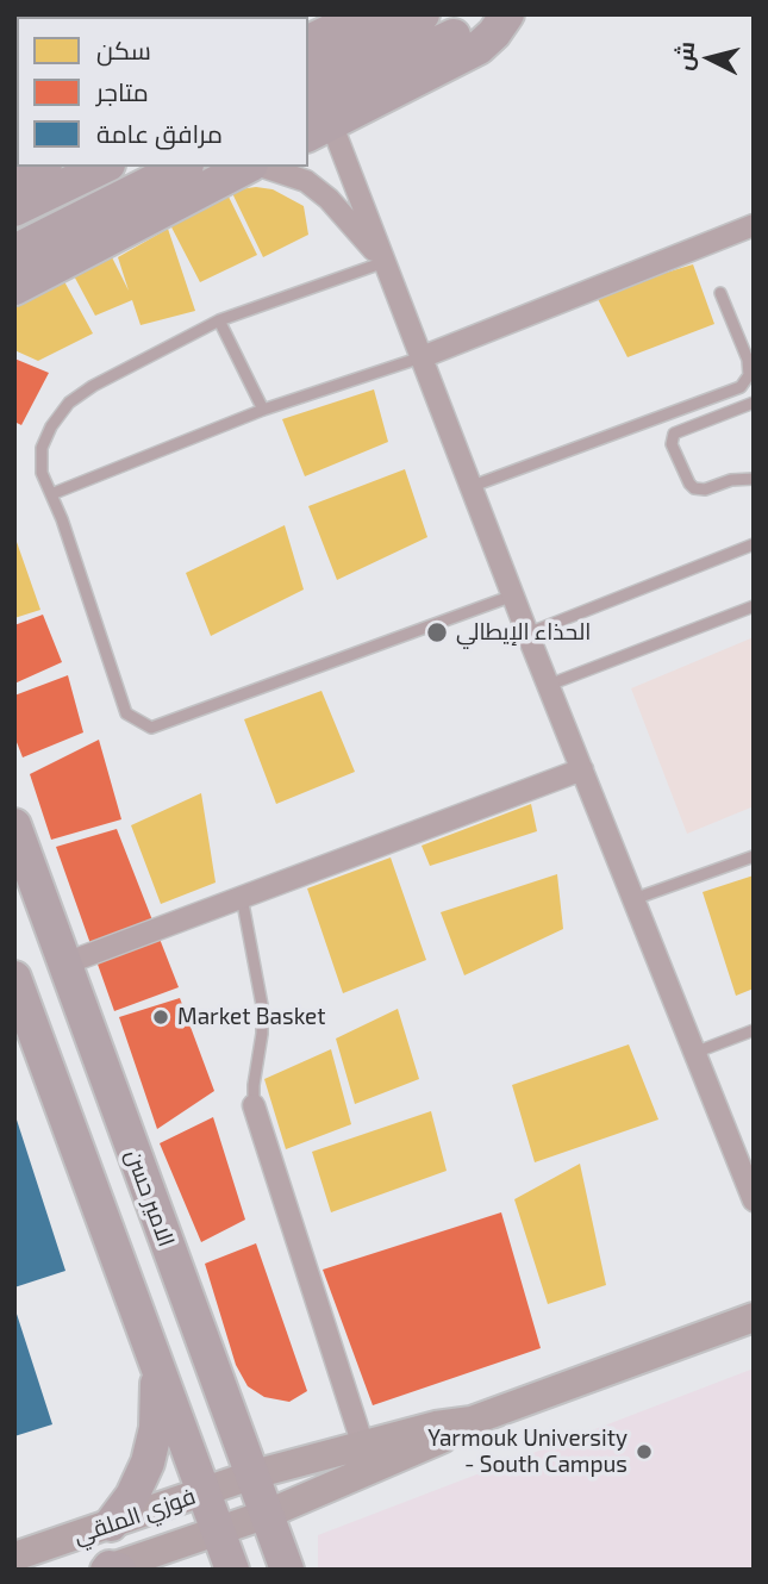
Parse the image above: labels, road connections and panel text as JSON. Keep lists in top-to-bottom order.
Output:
{
  "streets": {
    "main road": ["الامير حسن"],
    "street": ["فوزي الملقي"]
  },
  "crossings": [
    ["الامير حسن", "فوزي الملقي"]
  ],
  "places": ["الحذاء الإيطالي", "Market Basket", "Yarmouk University - South Campus"],
  "legend": ["سكن", "متاجر", "مرافق عامة"],
  "north": "left"
}
